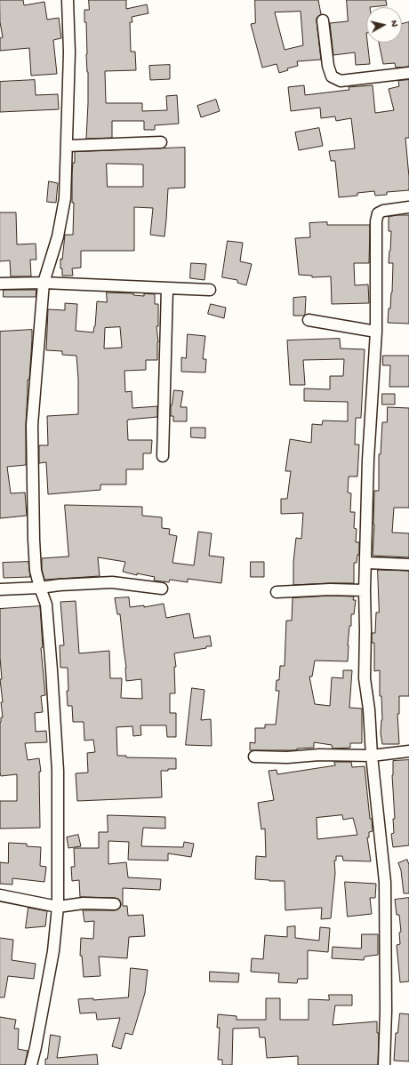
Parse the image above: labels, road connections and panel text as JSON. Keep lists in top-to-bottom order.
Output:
{
  "north": "right"
}
